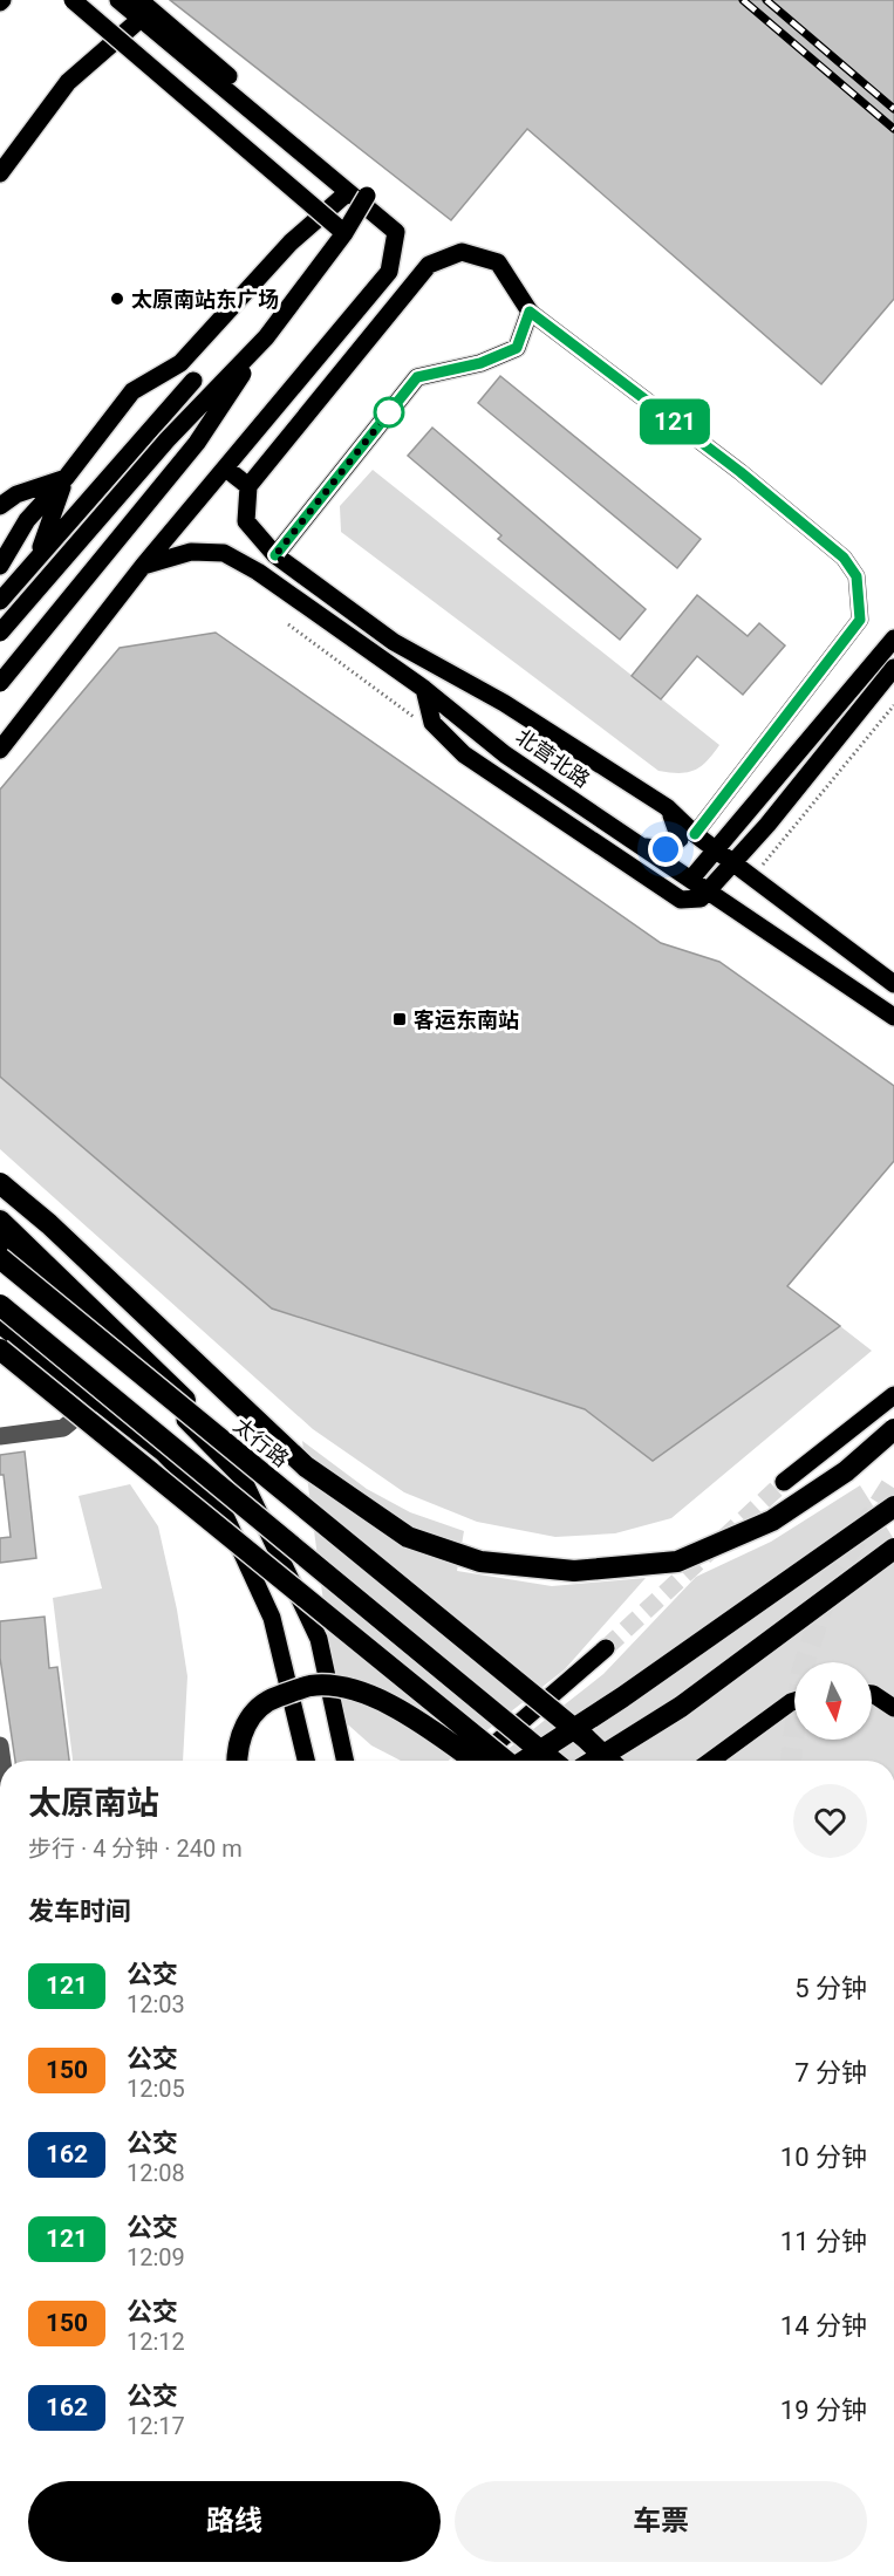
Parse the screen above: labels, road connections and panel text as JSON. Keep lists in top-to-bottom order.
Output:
{
  "streets": {
    "highway": ["太行路"],
    "main road": ["北营北路"]
  },
  "places": {
    "other": ["太原南站东广场"],
    "transit": ["客运东南站"]
  },
  "lines": ["bus line 121"],
  "north": "bottom",
  "page": {
    "on_map": "121",
    "heading": [
      ["太原南站", "步行 · 4 分钟 · 240 m"],
      "发车时间"
    ],
    "list": [
      {
        "mark": "121",
        "name": "公交",
        "note": "12:03",
        "value": "5 分钟"
      },
      {
        "mark": "150",
        "name": "公交",
        "note": "12:05",
        "value": "7 分钟"
      },
      {
        "mark": "162",
        "name": "公交",
        "note": "12:08",
        "value": "10 分钟"
      },
      {
        "mark": "121",
        "name": "公交",
        "note": "12:09",
        "value": "11 分钟"
      },
      {
        "mark": "150",
        "name": "公交",
        "note": "12:12",
        "value": "14 分钟"
      },
      {
        "mark": "162",
        "name": "公交",
        "note": "12:17",
        "value": "19 分钟"
      }
    ],
    "buttons": ["路线", "车票"]
  }
}
